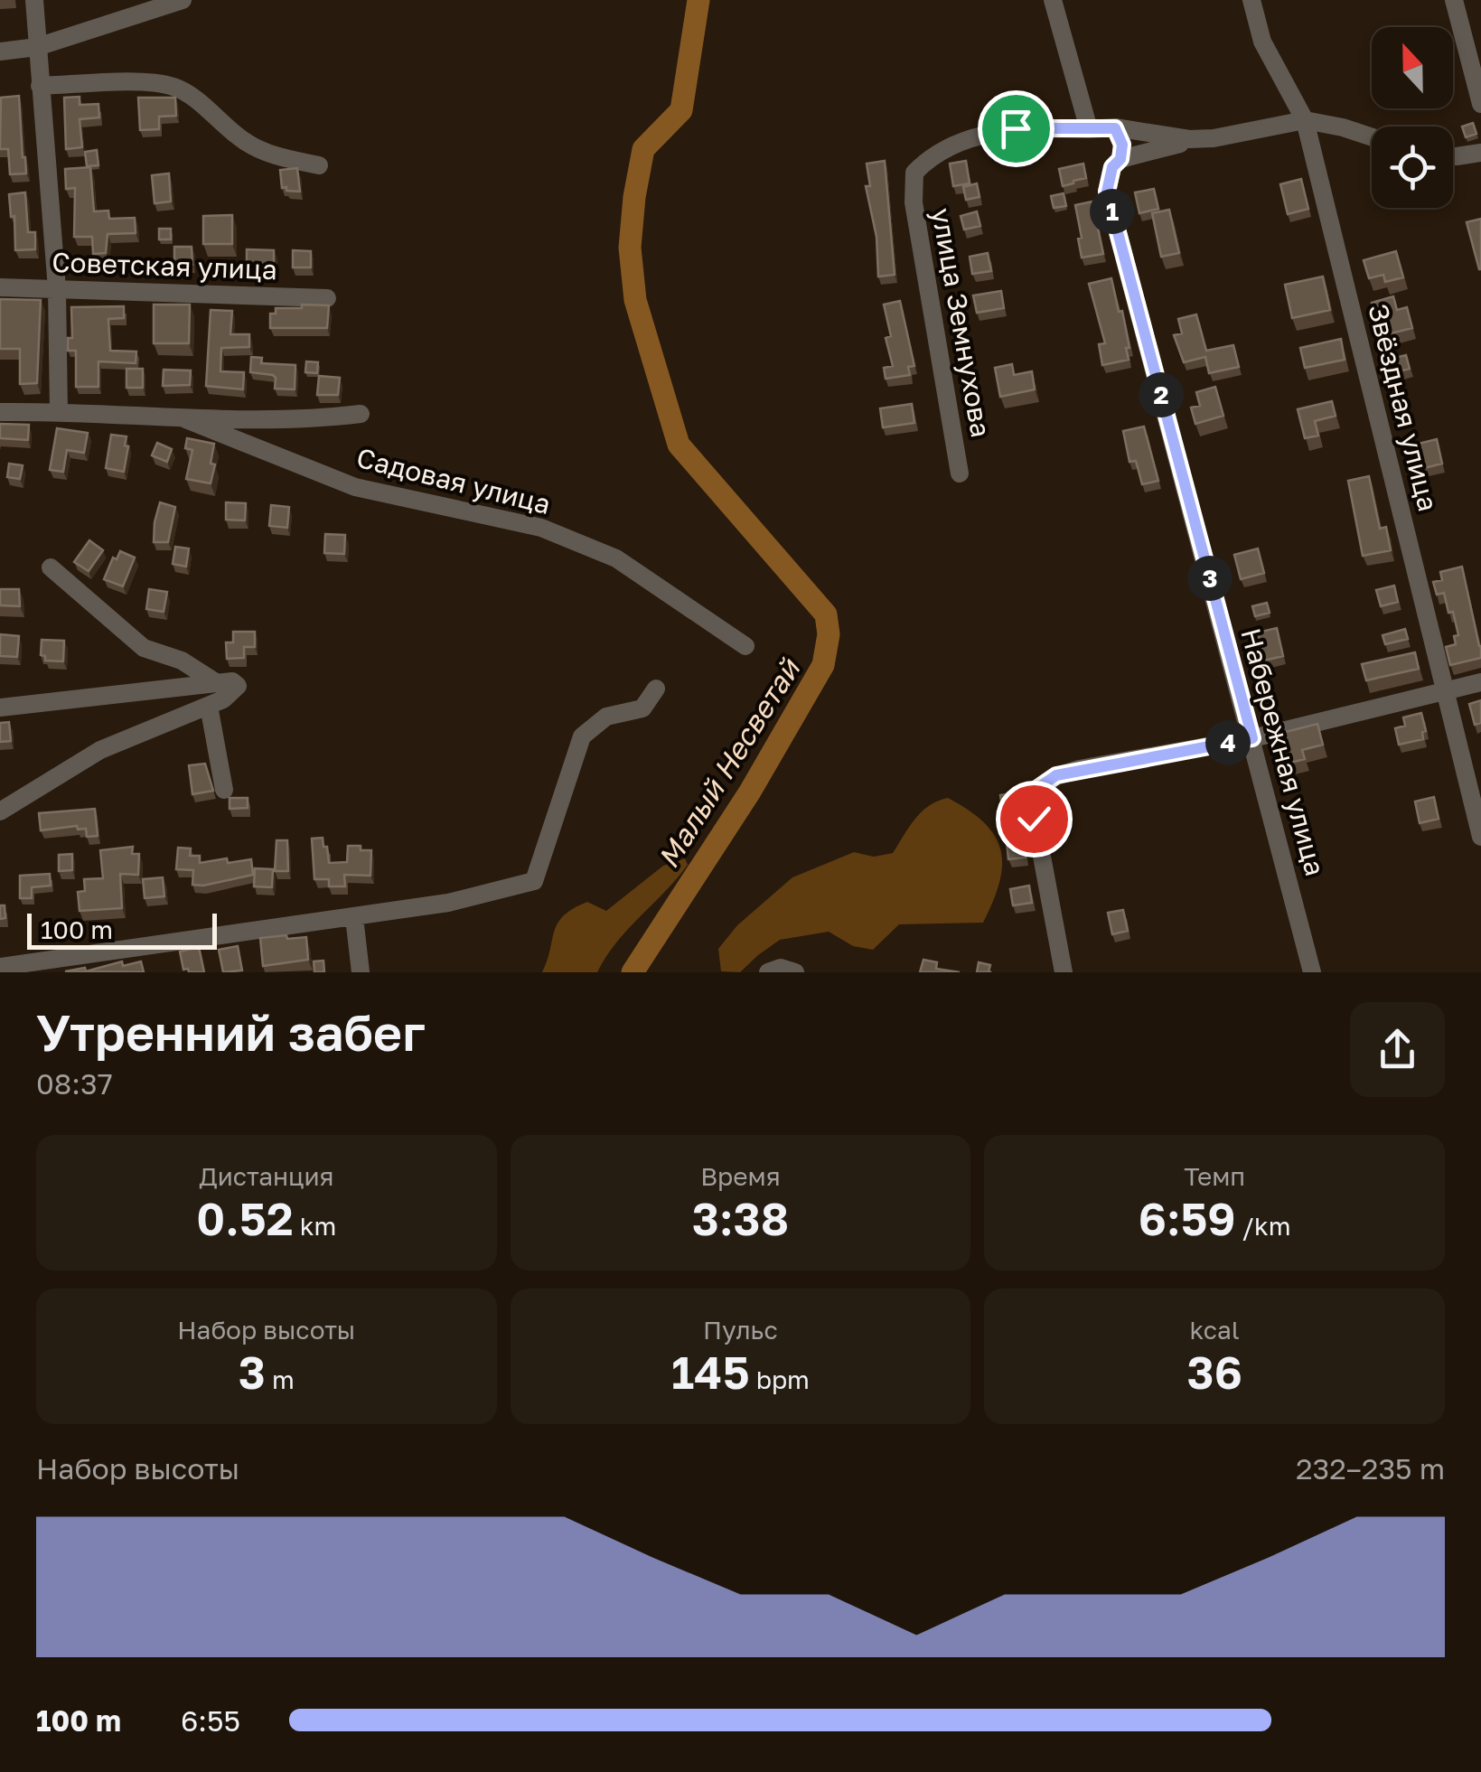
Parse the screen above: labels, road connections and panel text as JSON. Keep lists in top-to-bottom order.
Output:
{
  "streets": {
    "street": [
      "Советская улица",
      "улица Земнухова",
      "Звёздная улица",
      "Садовая улица",
      "Набережная улица"
    ]
  },
  "water": ["Малый Несветай"],
  "scale_bar": "100 m",
  "north": "top",
  "page": {
    "pins": [
      "1",
      "2",
      "3",
      "4"
    ],
    "scale": "100 m",
    "heading": ["Утренний забег", "08:37"],
    "stats": [
      ["Дистанция", "0.52 km"],
      ["Время", "3:38"],
      ["Темп", "6:59 /km"],
      ["Набор высоты", "3 m"],
      ["Пульс", "145 bpm"],
      ["kcal", "36"]
    ],
    "chart": ["Набор высоты", "232–235 m"],
    "list": [
      {
        "name": "100 m",
        "note": "6:55"
      }
    ]
  }
}
